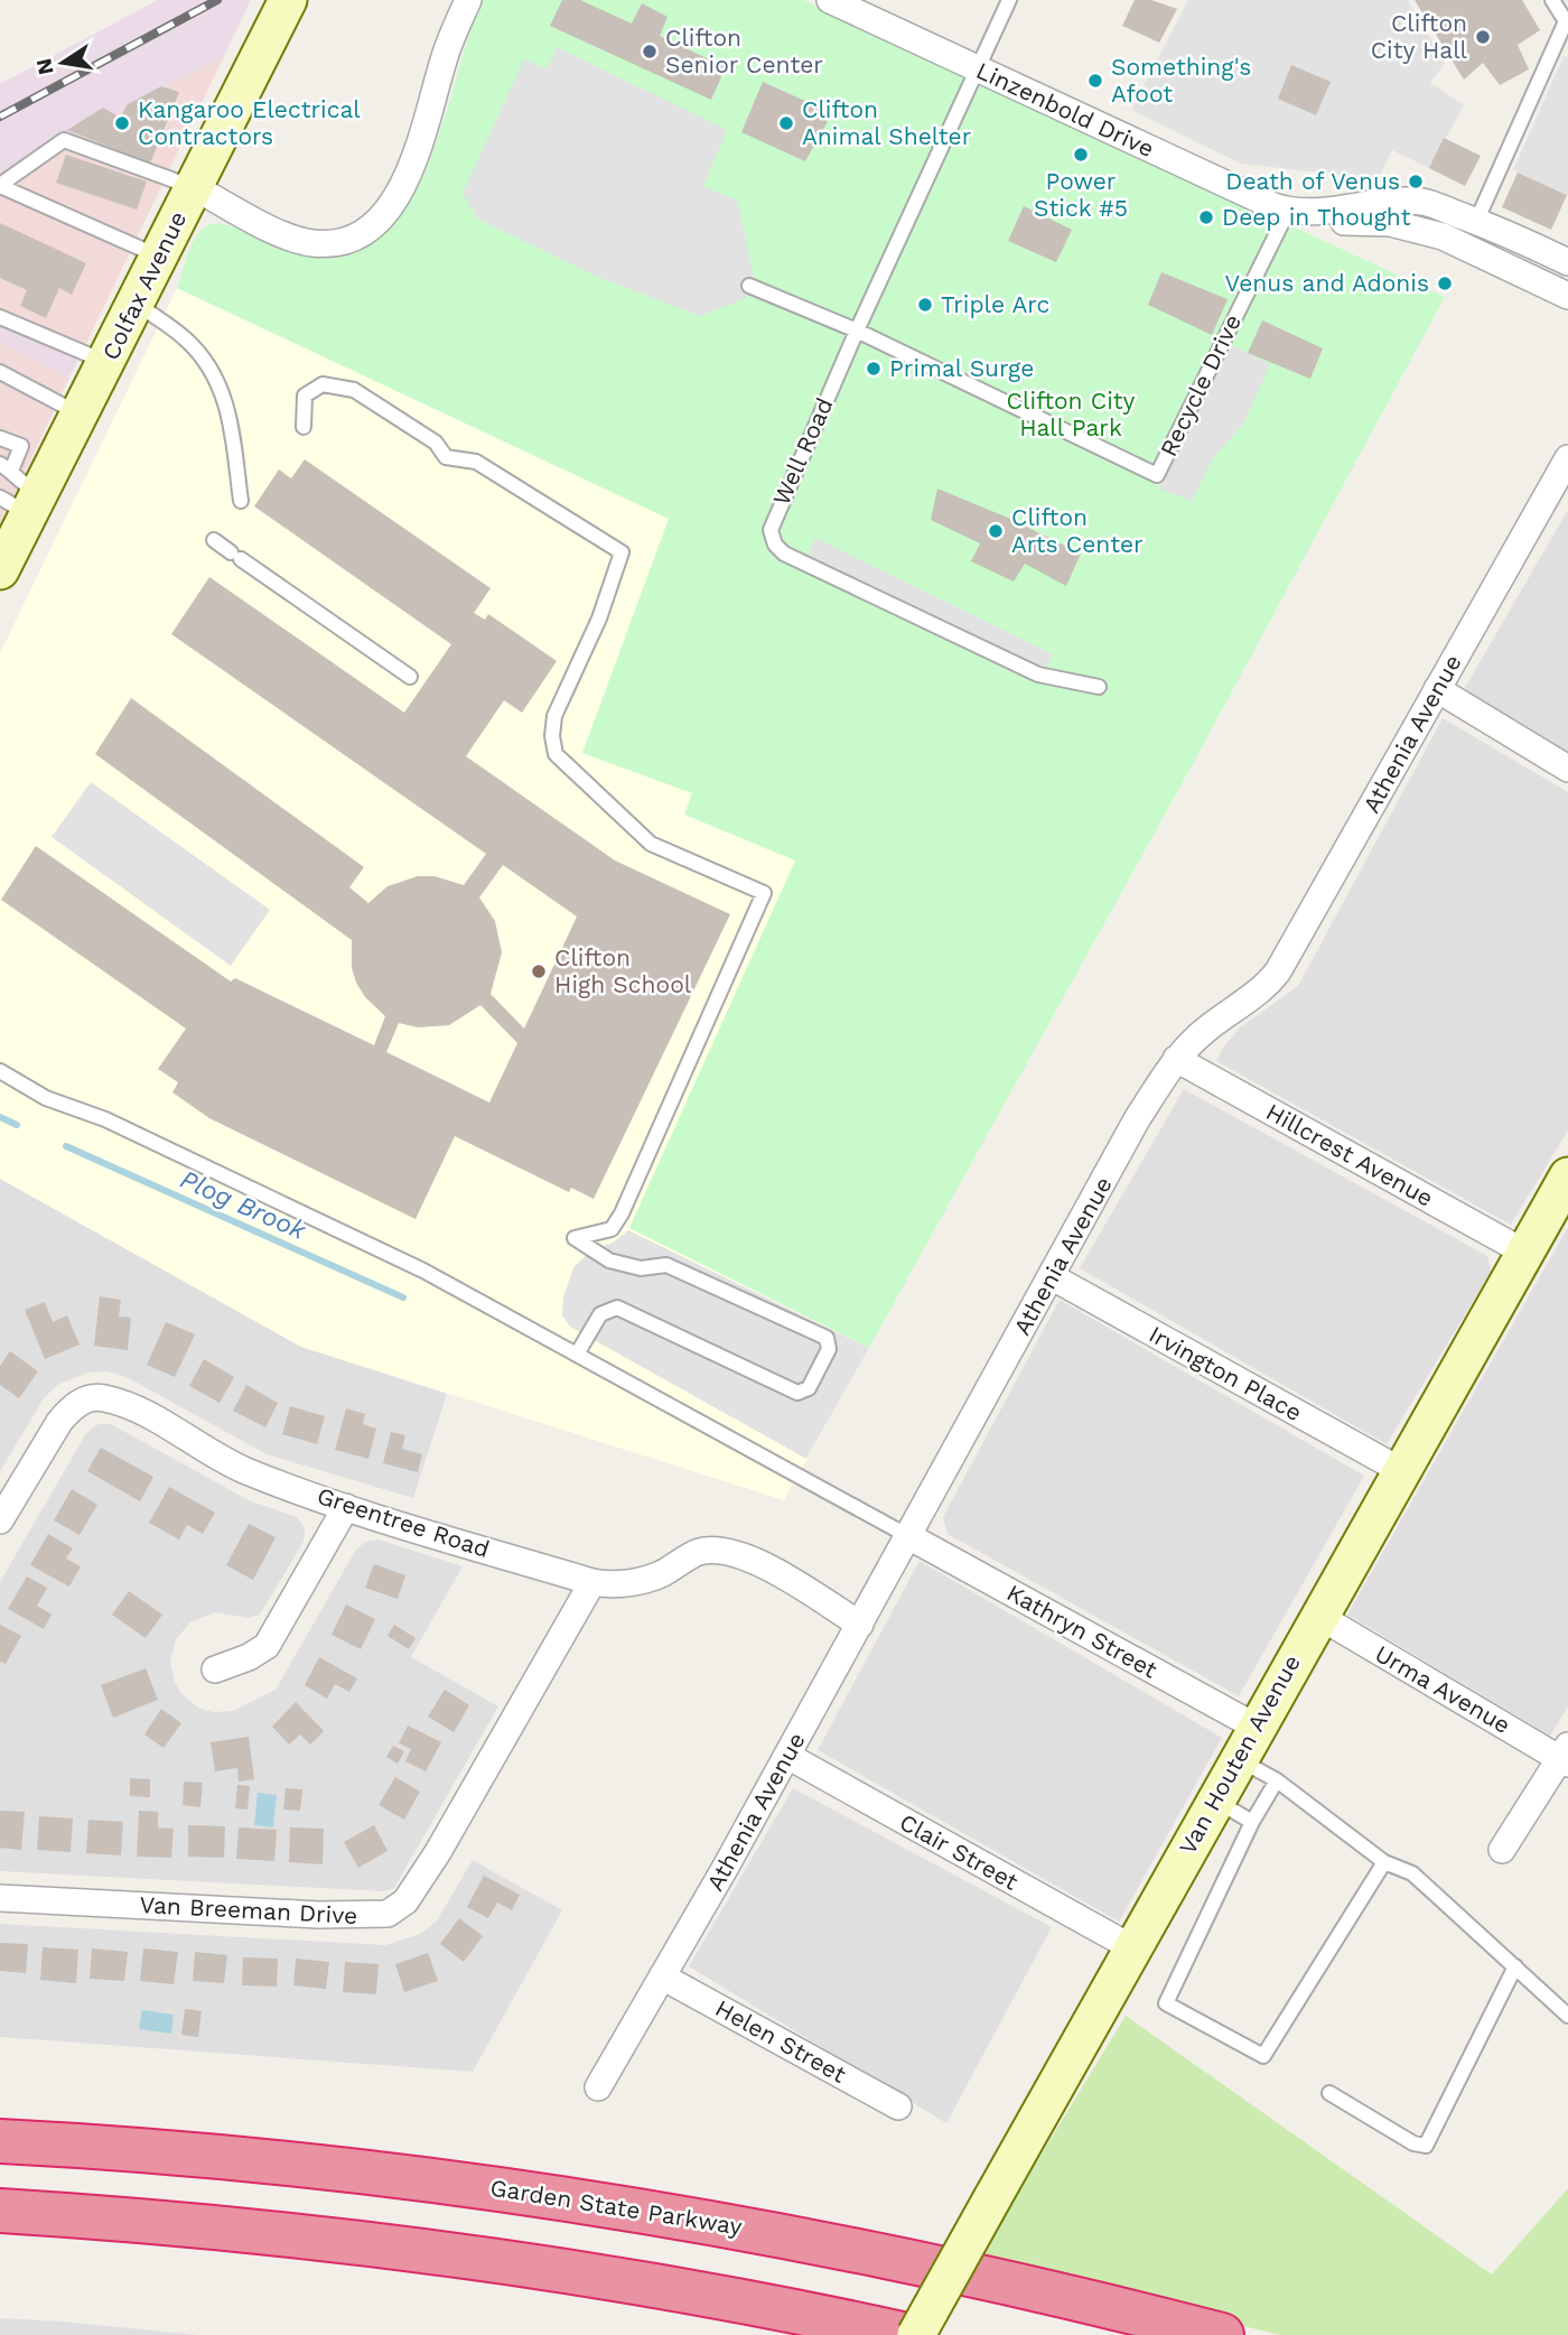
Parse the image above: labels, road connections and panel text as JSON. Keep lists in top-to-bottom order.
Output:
{
  "streets": {
    "highway": ["Garden State Parkway"],
    "main road": ["Colfax Avenue", "Van Houten Avenue"],
    "street": [
      "Linzenbold Drive",
      "Athenia Avenue",
      "Hillcrest Avenue",
      "Irvington Place",
      "Greentree Road",
      "Kathryn Street",
      "Urma Avenue",
      "Clair Street",
      "Van Breeman Drive",
      "Helen Street"
    ],
    "lane": ["Recycle Drive", "Well Road"]
  },
  "crossings": [
    ["Linzenbold Drive", "Recycle Drive"],
    ["Linzenbold Drive", "Well Road"],
    ["Recycle Drive", "Well Road"],
    ["Athenia Avenue", "Hillcrest Avenue"],
    ["Athenia Avenue", "Irvington Place"],
    ["Athenia Avenue", "Greentree Road"],
    ["Athenia Avenue", "Kathryn Street"],
    ["Athenia Avenue", "Clair Street"],
    ["Athenia Avenue", "Helen Street"],
    ["Hillcrest Avenue", "Van Houten Avenue"],
    ["Irvington Place", "Van Houten Avenue"],
    ["Greentree Road", "Van Breeman Drive"],
    ["Kathryn Street", "Van Houten Avenue"],
    ["Urma Avenue", "Van Houten Avenue"],
    ["Van Houten Avenue", "Clair Street"]
  ],
  "water": ["Plog Brook"],
  "parks": ["Clifton City Hall Park"],
  "places": [
    "Clifton City Hall",
    "Clifton Senior Center",
    "Something's Afoot",
    "Kangaroo Electrical Contractors",
    "Clifton Animal Shelter",
    "Power Stick #5",
    "Death of Venus",
    "Deep in Thought",
    "Venus and Adonis",
    "Triple Arc",
    "Primal Surge",
    "Clifton Arts Center",
    "Clifton High School"
  ],
  "north": "left"
}
